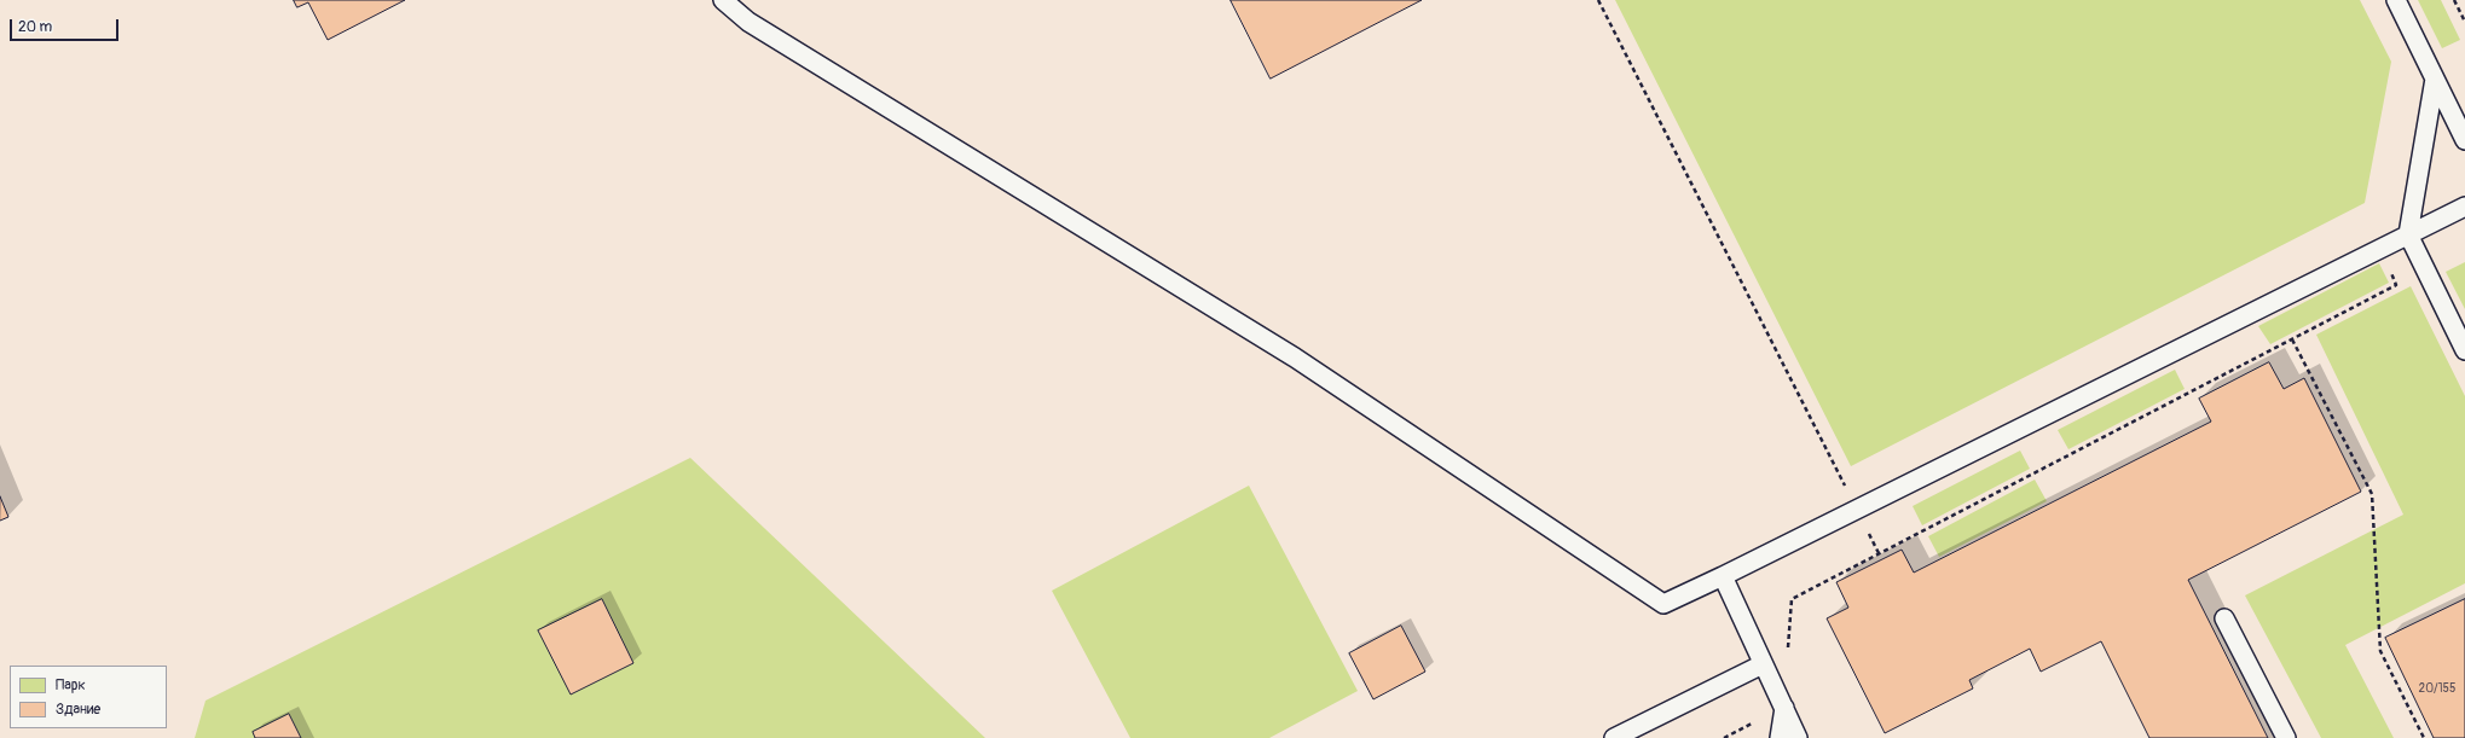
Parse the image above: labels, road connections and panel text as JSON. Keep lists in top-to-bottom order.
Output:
{
  "house_numbers": ["20/155"],
  "legend": ["Парк", "Здание"],
  "scale_bar": "20 m"
}
